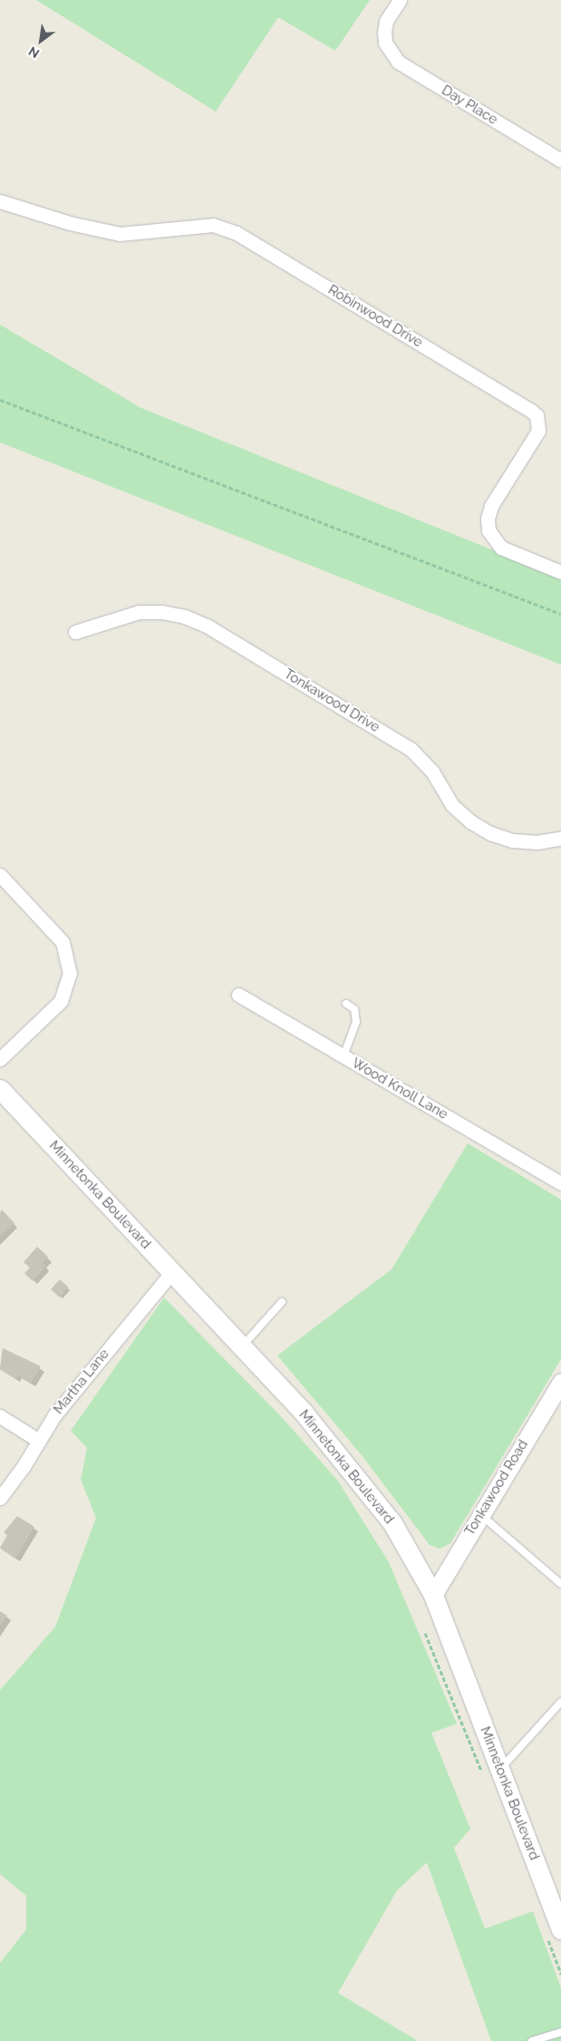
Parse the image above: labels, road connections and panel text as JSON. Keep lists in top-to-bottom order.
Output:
{
  "streets": {
    "main road": ["Minnetonka Boulevard"],
    "street": [
      "Day Place",
      "Robinwood Drive",
      "Tonkawood Drive",
      "Wood Knoll Lane",
      "Martha Lane",
      "Tonkawood Road"
    ]
  },
  "crossings": [
    ["Minnetonka Boulevard", "Martha Lane"],
    ["Minnetonka Boulevard", "Tonkawood Road"]
  ],
  "north": "bottom left"
}
